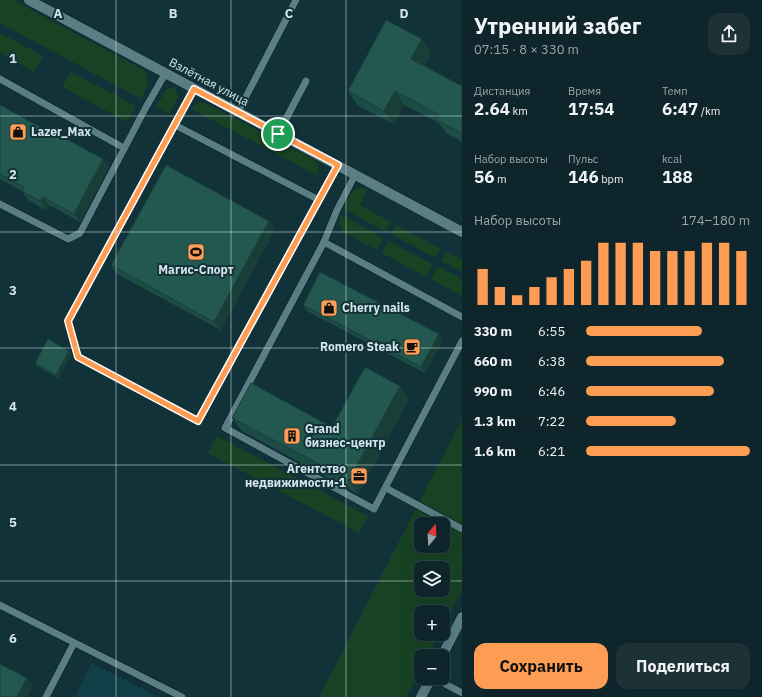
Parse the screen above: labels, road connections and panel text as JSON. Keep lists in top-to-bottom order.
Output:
{
  "streets": {
    "street": ["Взлётная улица"]
  },
  "places": {
    "shop": ["Lazer_Max", "Cherry nails"],
    "sports": ["Магис-Спорт"],
    "cafe": ["Romero Steak"],
    "building": ["Grand бизнес-центр"],
    "office": ["Агентство недвижимости-1"]
  },
  "north": "top",
  "page": {
    "heading": ["Утренний забег", "07:15 · 8 × 330 m"],
    "stats": [
      ["Дистанция", "2.64 km"],
      ["Время", "17:54"],
      ["Темп", "6:47 /km"],
      ["Набор высоты", "56 m"],
      ["Пульс", "146 bpm"],
      ["kcal", "188"]
    ],
    "chart": ["Набор высоты", "174–180 m"],
    "list": [
      {
        "name": "330 m",
        "note": "6:55"
      },
      {
        "name": "660 m",
        "note": "6:38"
      },
      {
        "name": "990 m",
        "note": "6:46"
      },
      {
        "name": "1.3 km",
        "note": "7:22"
      },
      {
        "name": "1.6 km",
        "note": "6:21"
      }
    ],
    "map_buttons": ["+", "−"],
    "buttons": ["Сохранить", "Поделиться"]
  },
  "grid": {
    "columns": [
      "A",
      "B",
      "C",
      "D"
    ],
    "rows": [
      "1",
      "2",
      "3",
      "4",
      "5",
      "6"
    ]
  }
}
